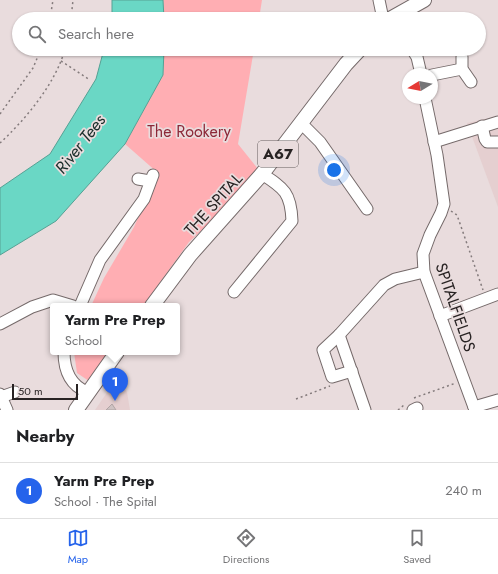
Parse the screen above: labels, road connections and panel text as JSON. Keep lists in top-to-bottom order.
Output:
{
  "streets": {
    "main road": ["A67", "THE SPITAL"],
    "street": ["SPITALFIELDS"]
  },
  "water": ["River Tees"],
  "parks": ["The Rookery"],
  "scale_bar": "50 m",
  "north": "left",
  "page": {
    "search": "Search here",
    "popup": ["Yarm Pre Prep", "School"],
    "pins": "1",
    "scale": "50 m",
    "heading": "Nearby",
    "list": [
      {
        "mark": "1",
        "name": "Yarm Pre Prep",
        "note": "School · The Spital",
        "value": "240 m"
      }
    ],
    "nav": ["Map", "Directions", "Saved"]
  }
}
